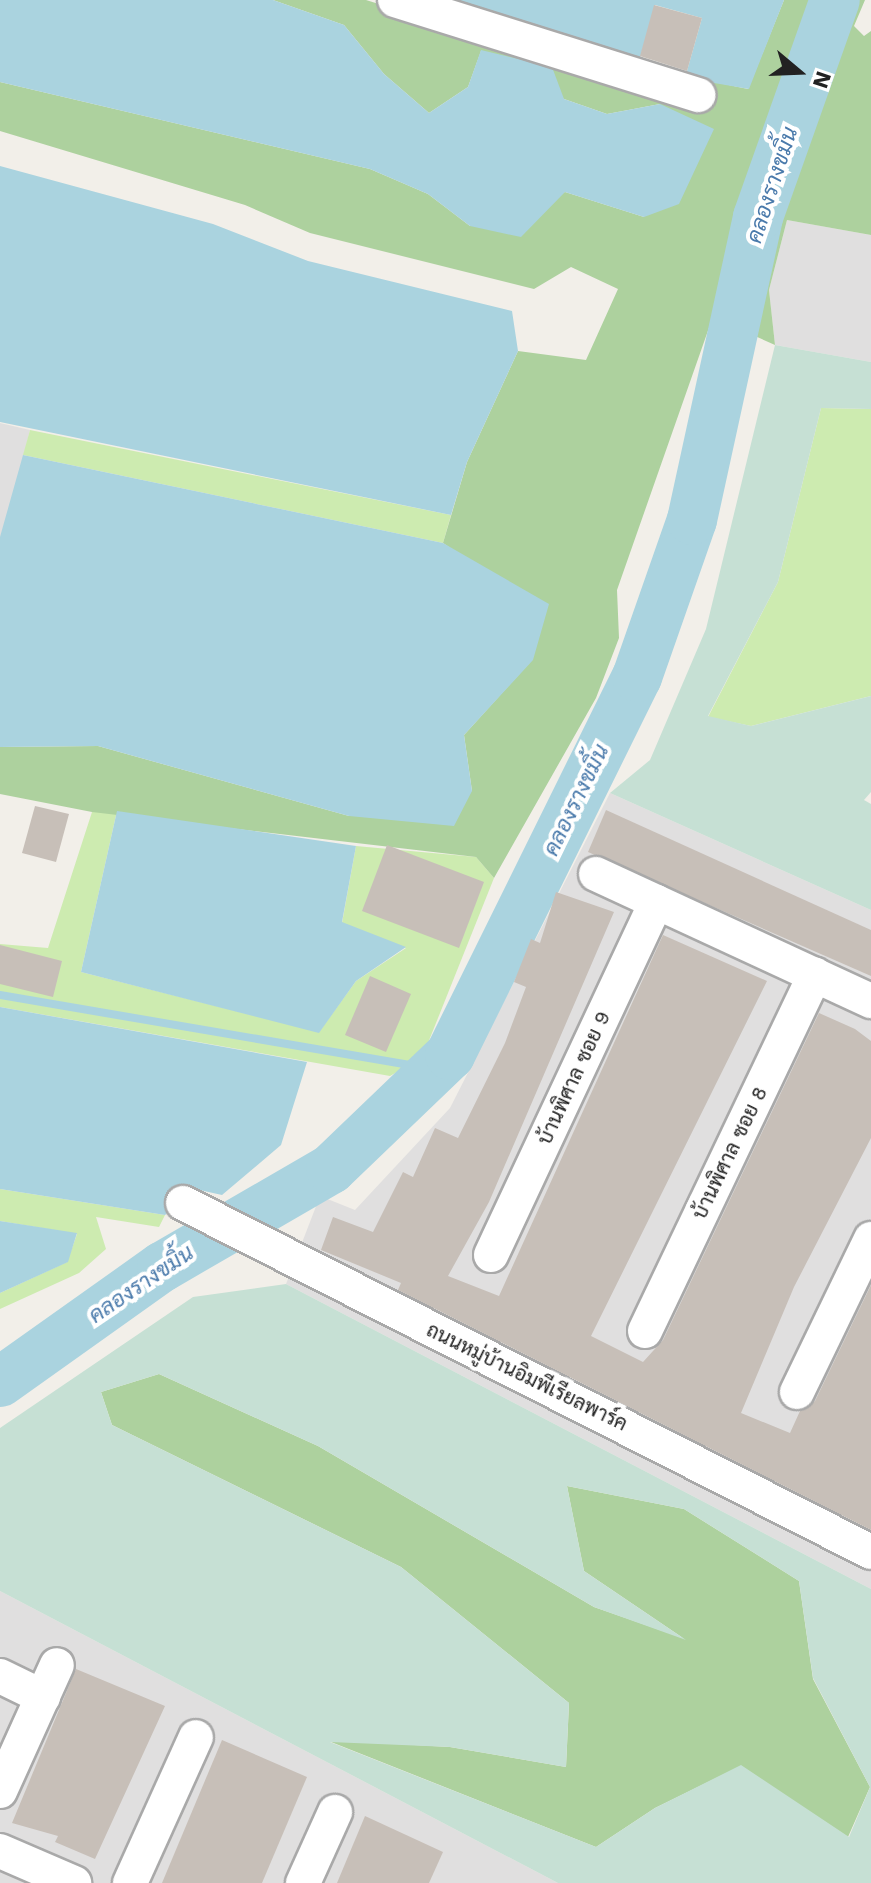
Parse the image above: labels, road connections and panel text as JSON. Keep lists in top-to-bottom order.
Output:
{
  "streets": {
    "street": ["บ้านพิศาล ซอย 9", "บ้านพิศาล ซอย 8", "ถนนหมู่บ้านอิมพีเรียลพาร์ค"]
  },
  "water": ["คลองรางขมิ้น"],
  "north": "right"
}
